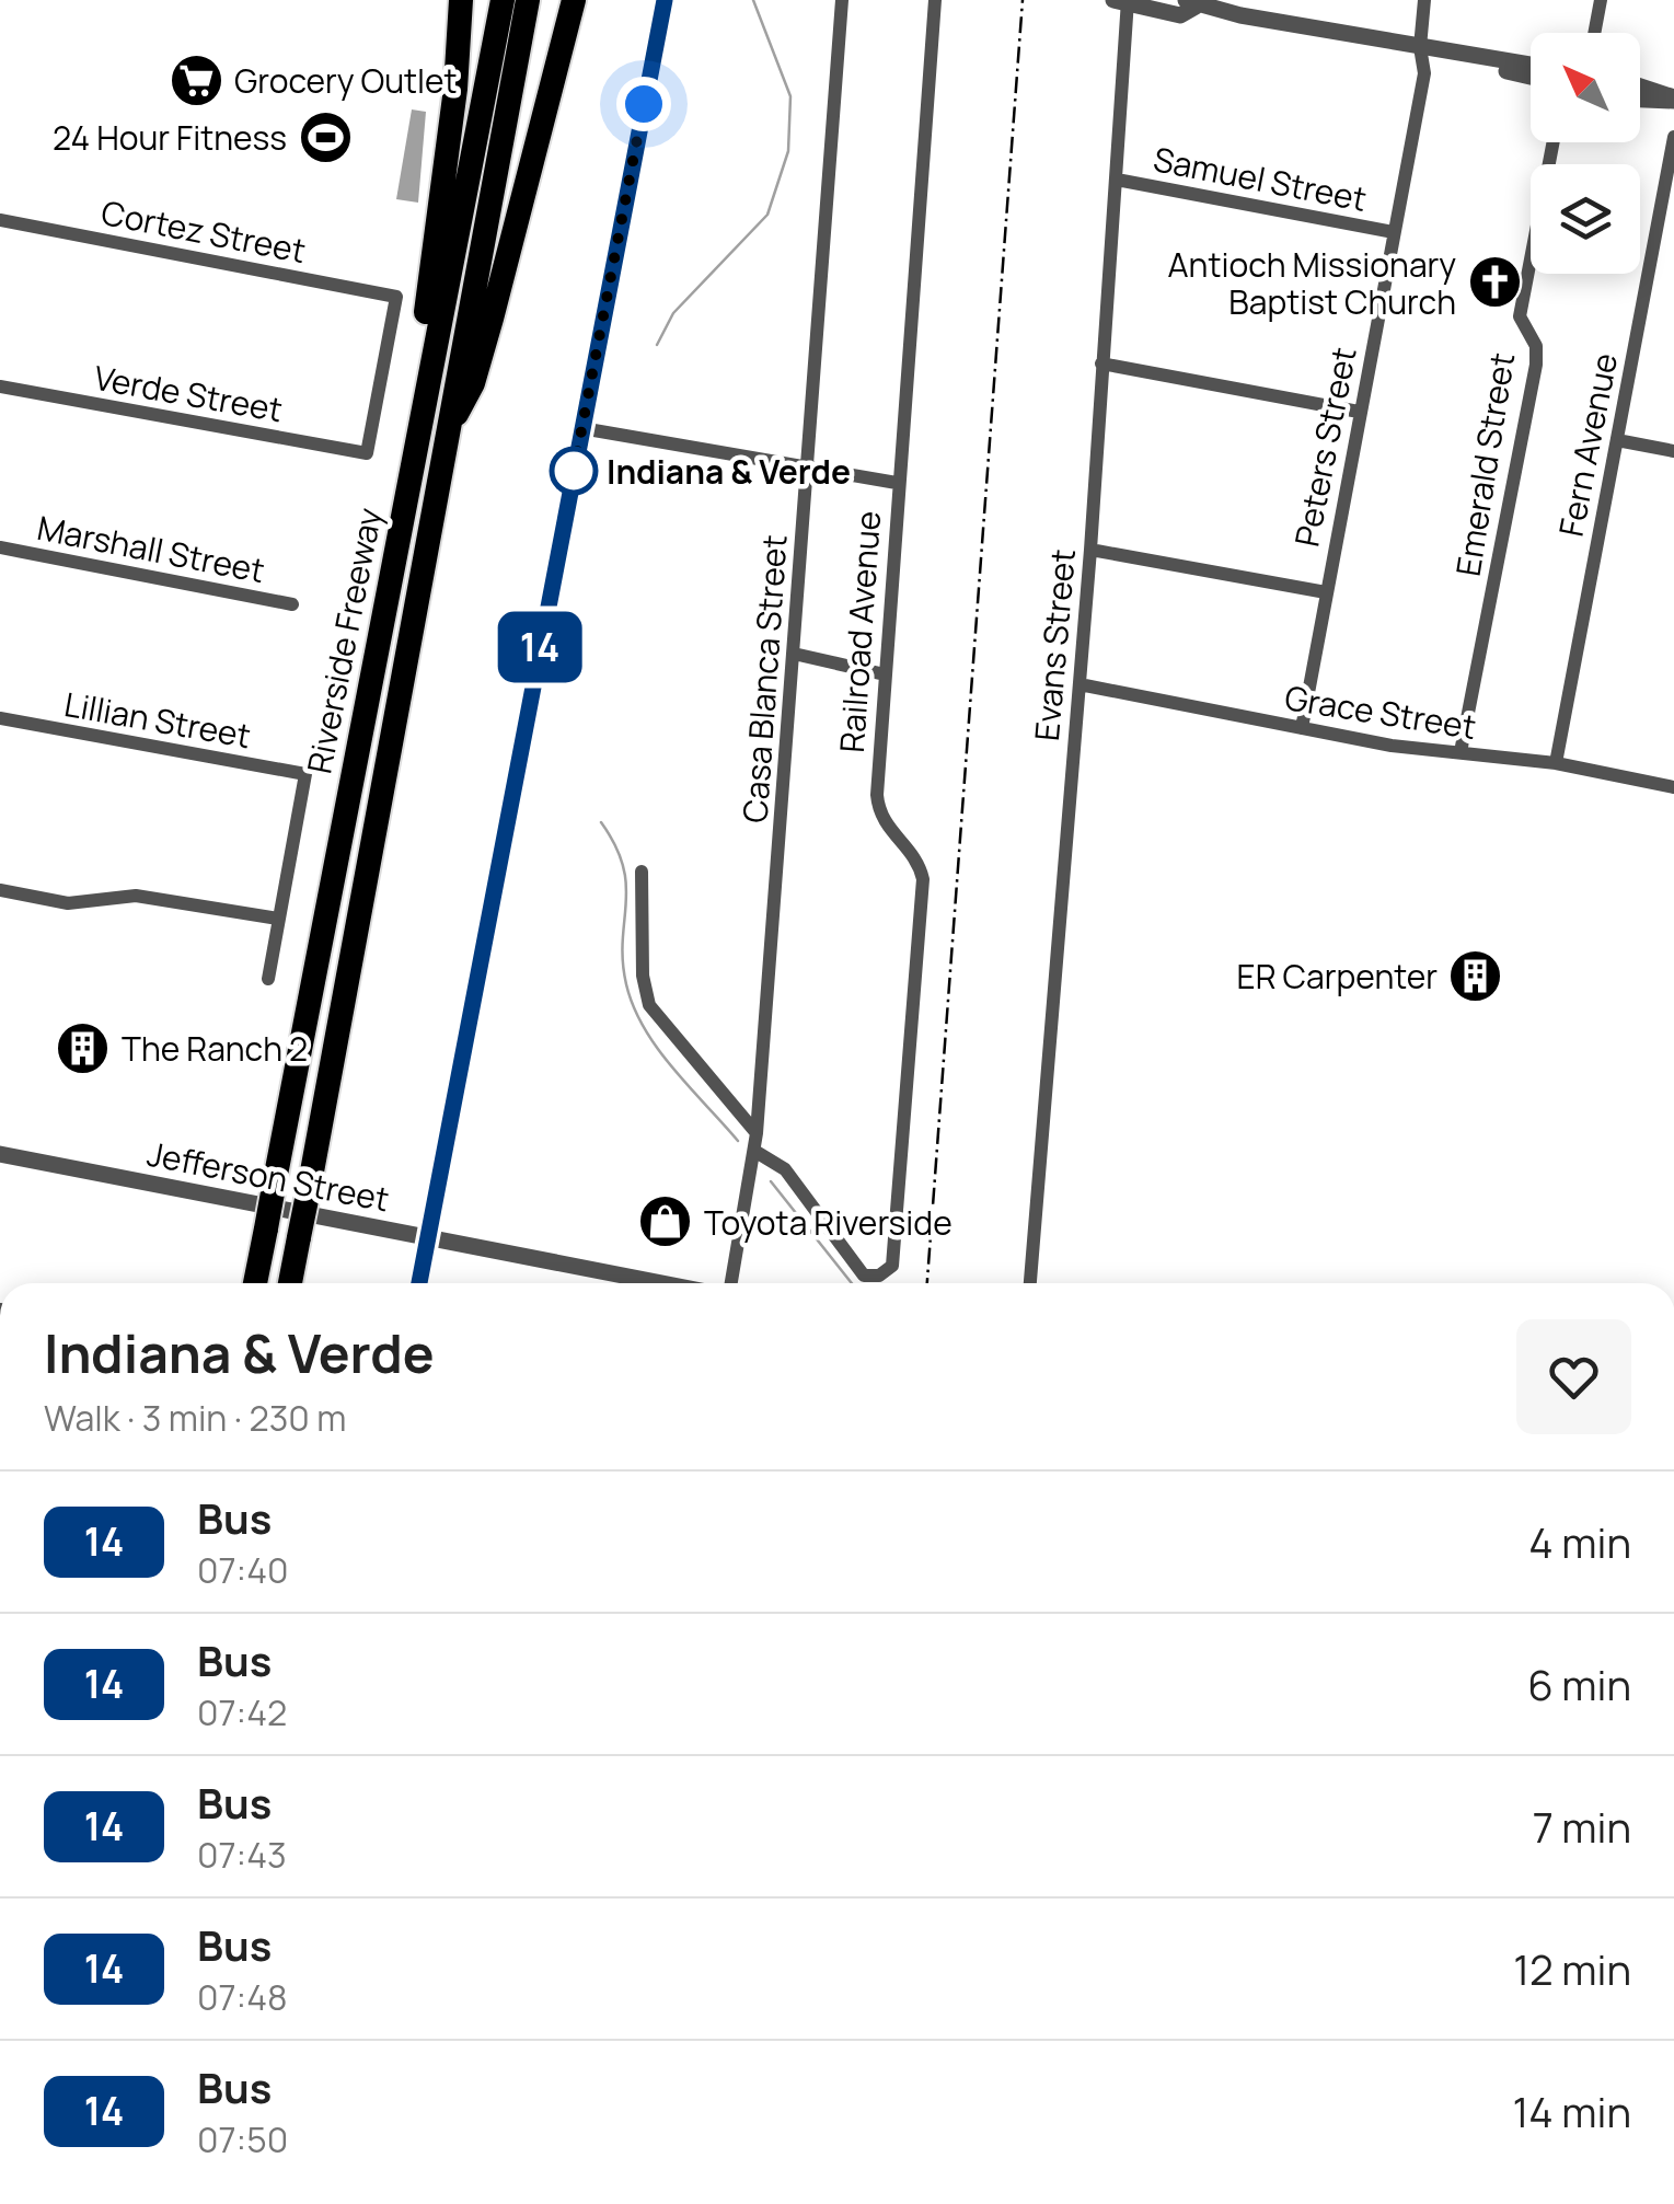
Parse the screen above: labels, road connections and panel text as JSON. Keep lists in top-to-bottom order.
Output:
{
  "streets": {
    "highway": ["Riverside Freeway"],
    "street": [
      "Samuel Street",
      "Cortez Street",
      "Verde Street",
      "Fern Avenue",
      "Peters Street",
      "Emerald Street",
      "Marshall Street",
      "Railroad Avenue",
      "Evans Street",
      "Casa Blanca Street",
      "Grace Street",
      "Lillian Street",
      "Jefferson Street"
    ]
  },
  "crossings": [
    ["Samuel Street", "Peters Street"],
    ["Samuel Street", "Evans Street"],
    ["Cortez Street", "Verde Street"],
    ["Fern Avenue", "Grace Street"],
    ["Peters Street", "Grace Street"],
    ["Emerald Street", "Grace Street"],
    ["Railroad Avenue", "Casa Blanca Street"],
    ["Evans Street", "Grace Street"]
  ],
  "places": {
    "supermarket": ["Grocery Outlet"],
    "sports": ["24 Hour Fitness"],
    "church": ["Antioch Missionary Baptist Church"],
    "other": ["Indiana & Verde"],
    "building": ["ER Carpenter", "The Ranch 2"],
    "shop": ["Toyota Riverside"]
  },
  "lines": ["bus line 14"],
  "north": "top left",
  "page": {
    "on_map": "14",
    "heading": ["Indiana & Verde", "Walk · 3 min · 230 m"],
    "list": [
      {
        "mark": "14",
        "name": "Bus",
        "note": "07:40",
        "value": "4 min"
      },
      {
        "mark": "14",
        "name": "Bus",
        "note": "07:42",
        "value": "6 min"
      },
      {
        "mark": "14",
        "name": "Bus",
        "note": "07:43",
        "value": "7 min"
      },
      {
        "mark": "14",
        "name": "Bus",
        "note": "07:48",
        "value": "12 min"
      },
      {
        "mark": "14",
        "name": "Bus",
        "note": "07:50",
        "value": "14 min"
      }
    ]
  }
}
